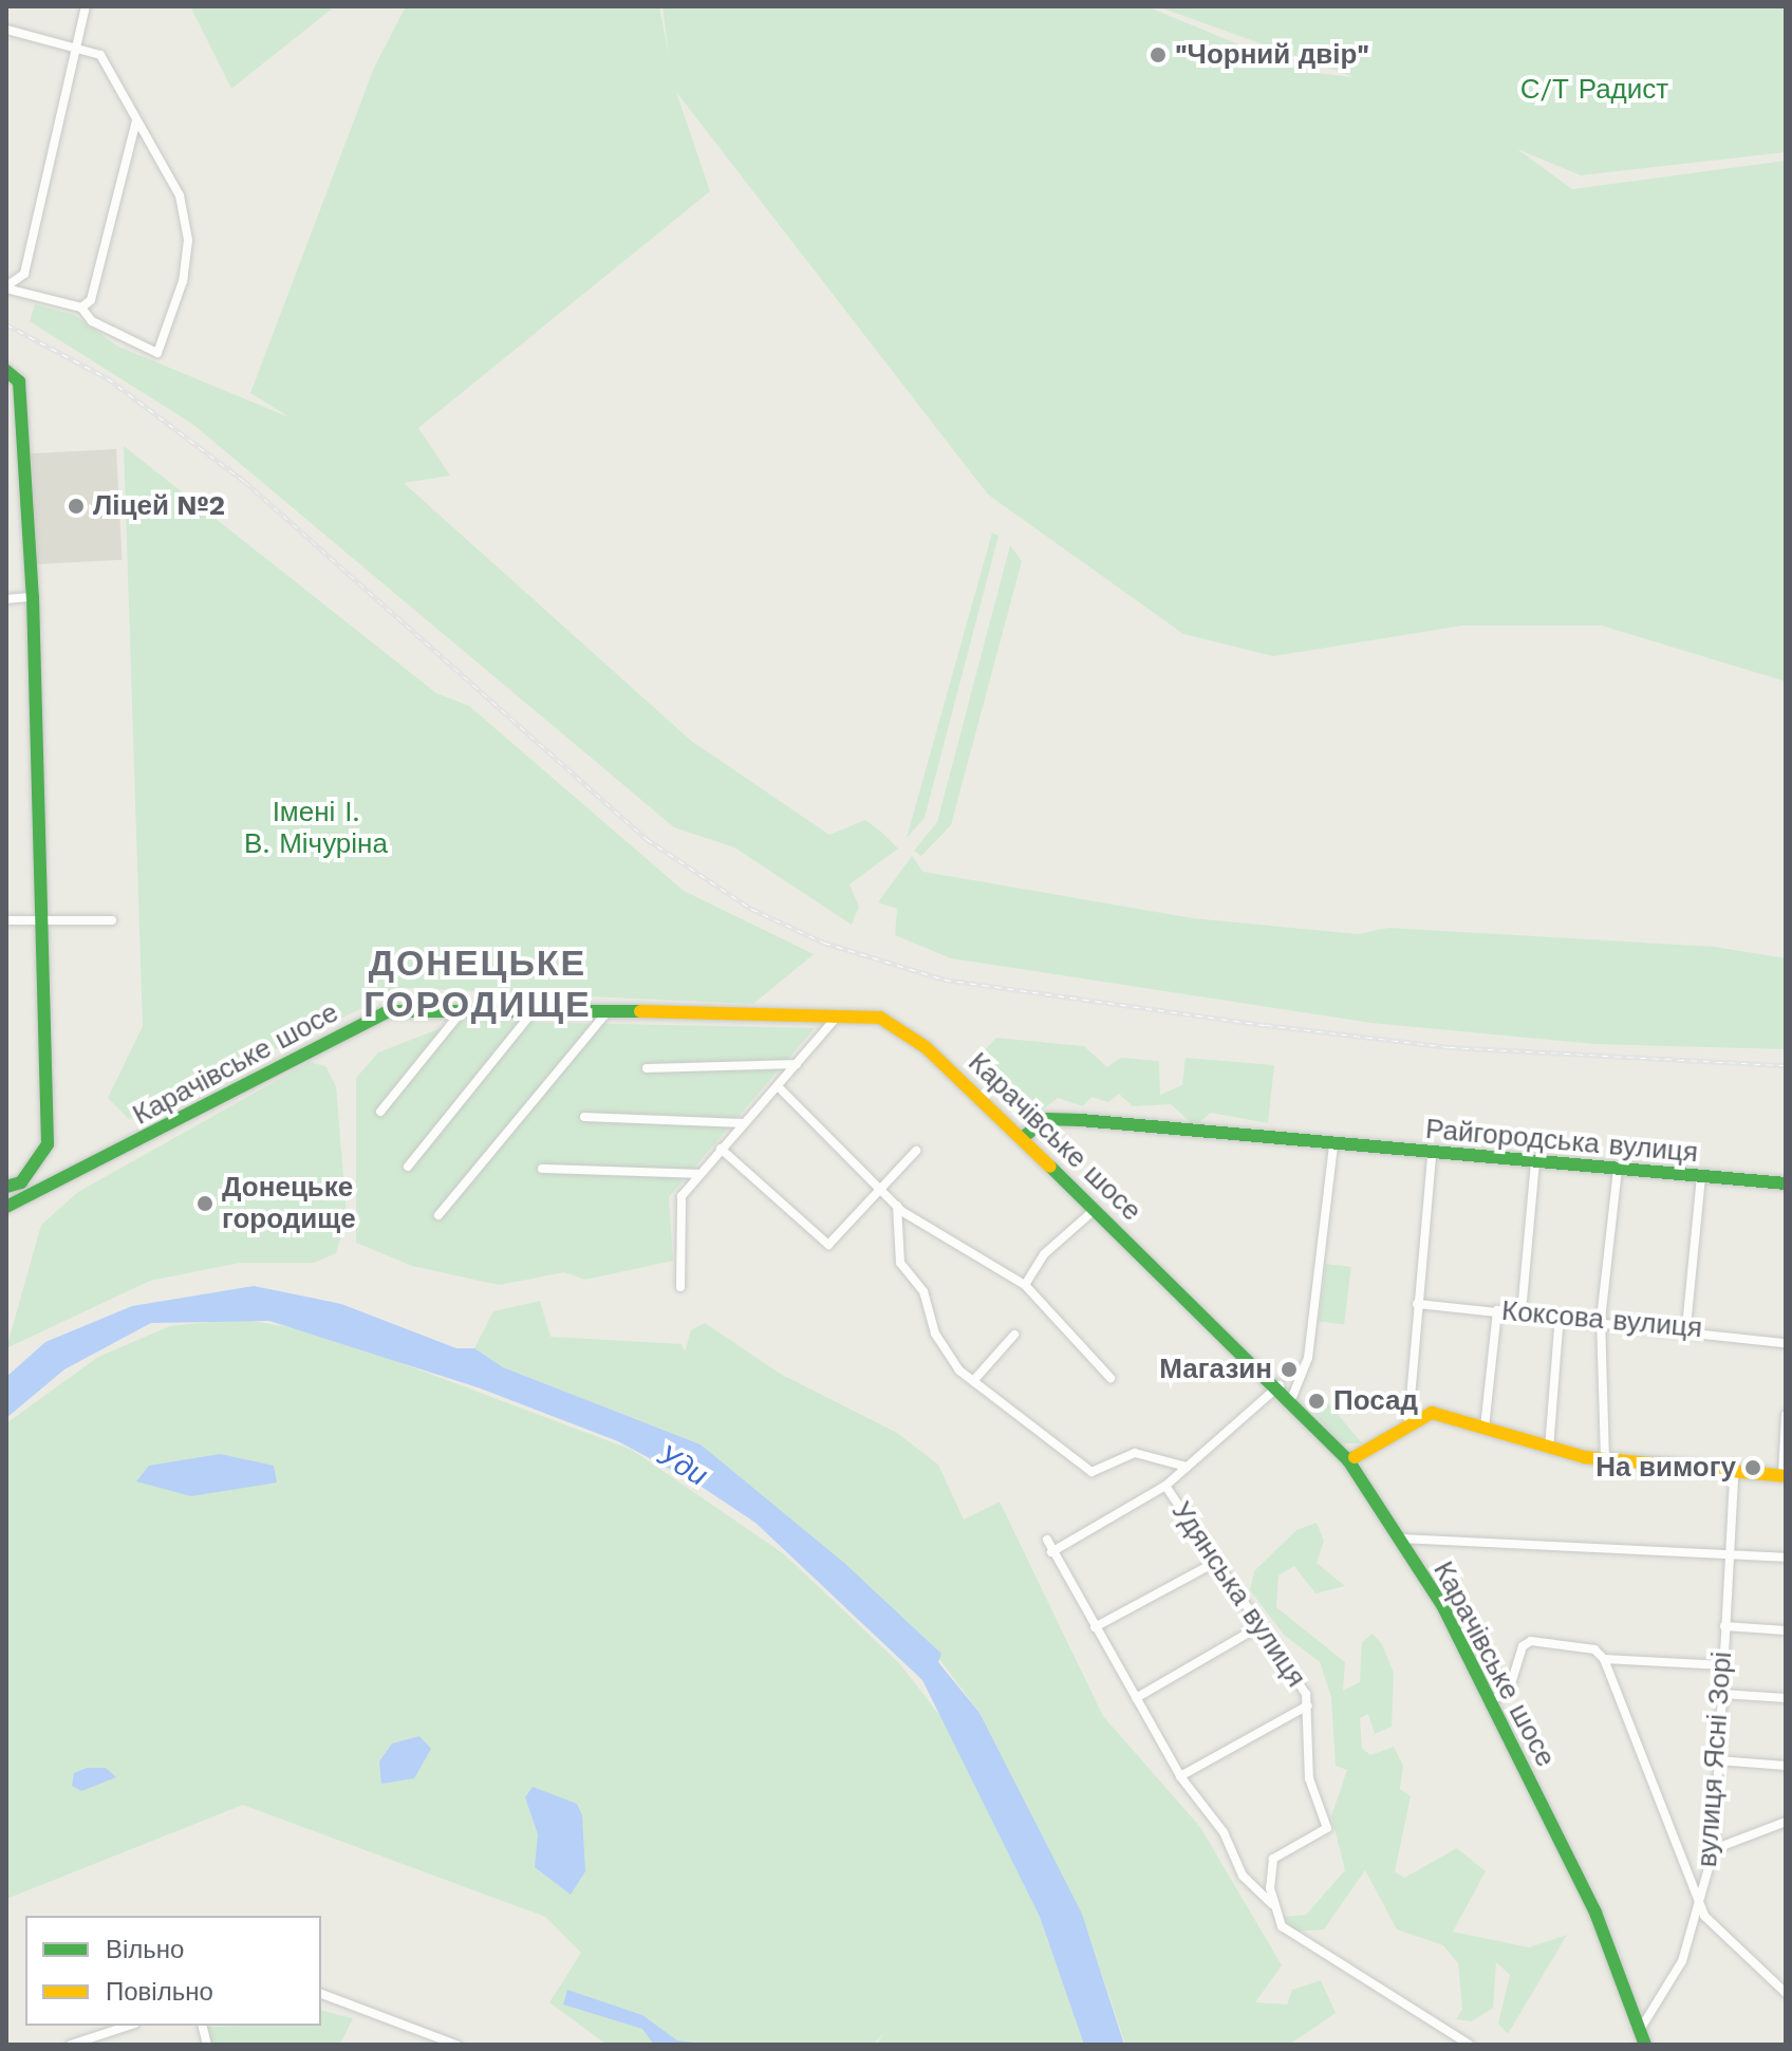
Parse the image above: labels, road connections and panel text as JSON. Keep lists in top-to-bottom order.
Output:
{
  "streets": {
    "main road": ["Карачівське шосе", "Райгородська вулиця"],
    "street": ["Коксова вулиця", "Удянська вулиця", "вулиця Ясні Зорі"]
  },
  "crossings": [
    ["Карачівське шосе", "Райгородська вулиця"],
    ["Карачівське шосе", "вулиця Ясні Зорі"]
  ],
  "districts": ["ДОНЕЦЬКЕ ГОРОДИЩЕ"],
  "water": ["Уди"],
  "parks": ["С/Т Радист", "Імені І. В. Мічуріна"],
  "places": [
    "\"Чорний двір\"",
    "Ліцей №2",
    "Донецьке городище",
    "Магазин",
    "Посад",
    "На вимогу"
  ],
  "legend": ["Вільно", "Повільно"]
}
